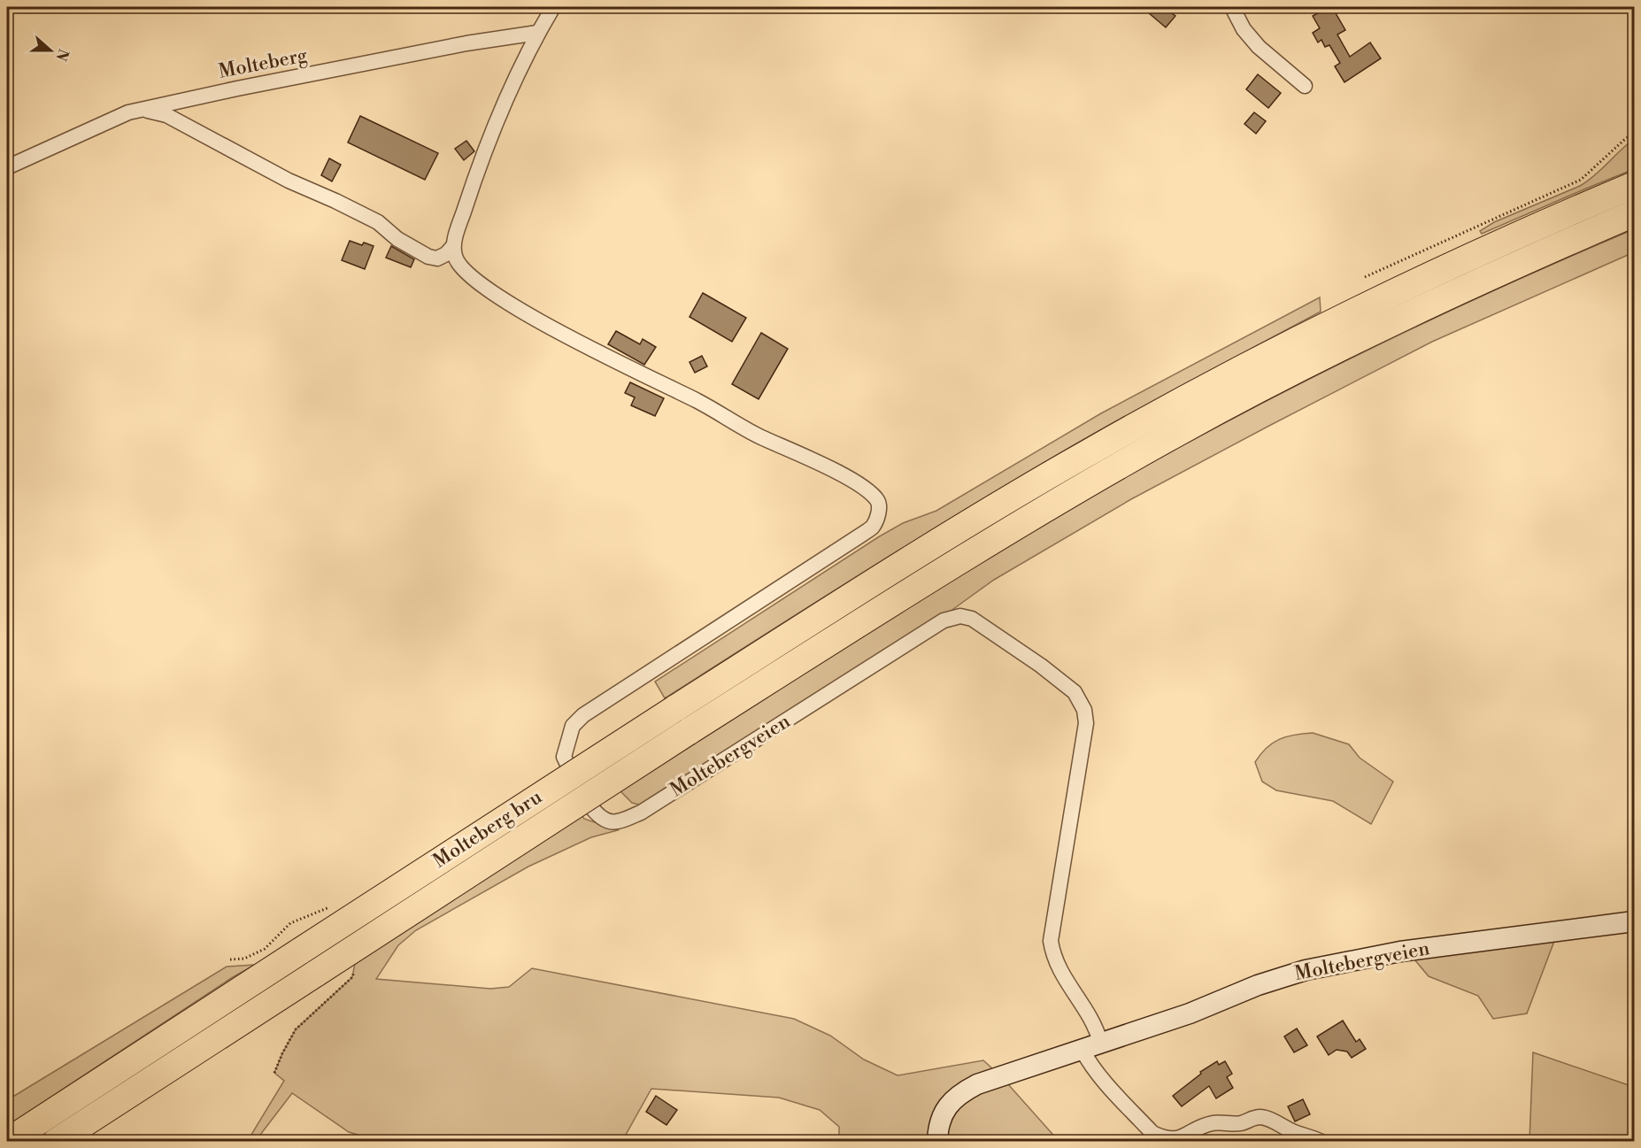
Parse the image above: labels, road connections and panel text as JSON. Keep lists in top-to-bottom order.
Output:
{
  "streets": {
    "highway": ["Molteberg bru"],
    "main road": ["Moltebergveien"],
    "street": ["Molteberg"]
  },
  "north": "right"
}
